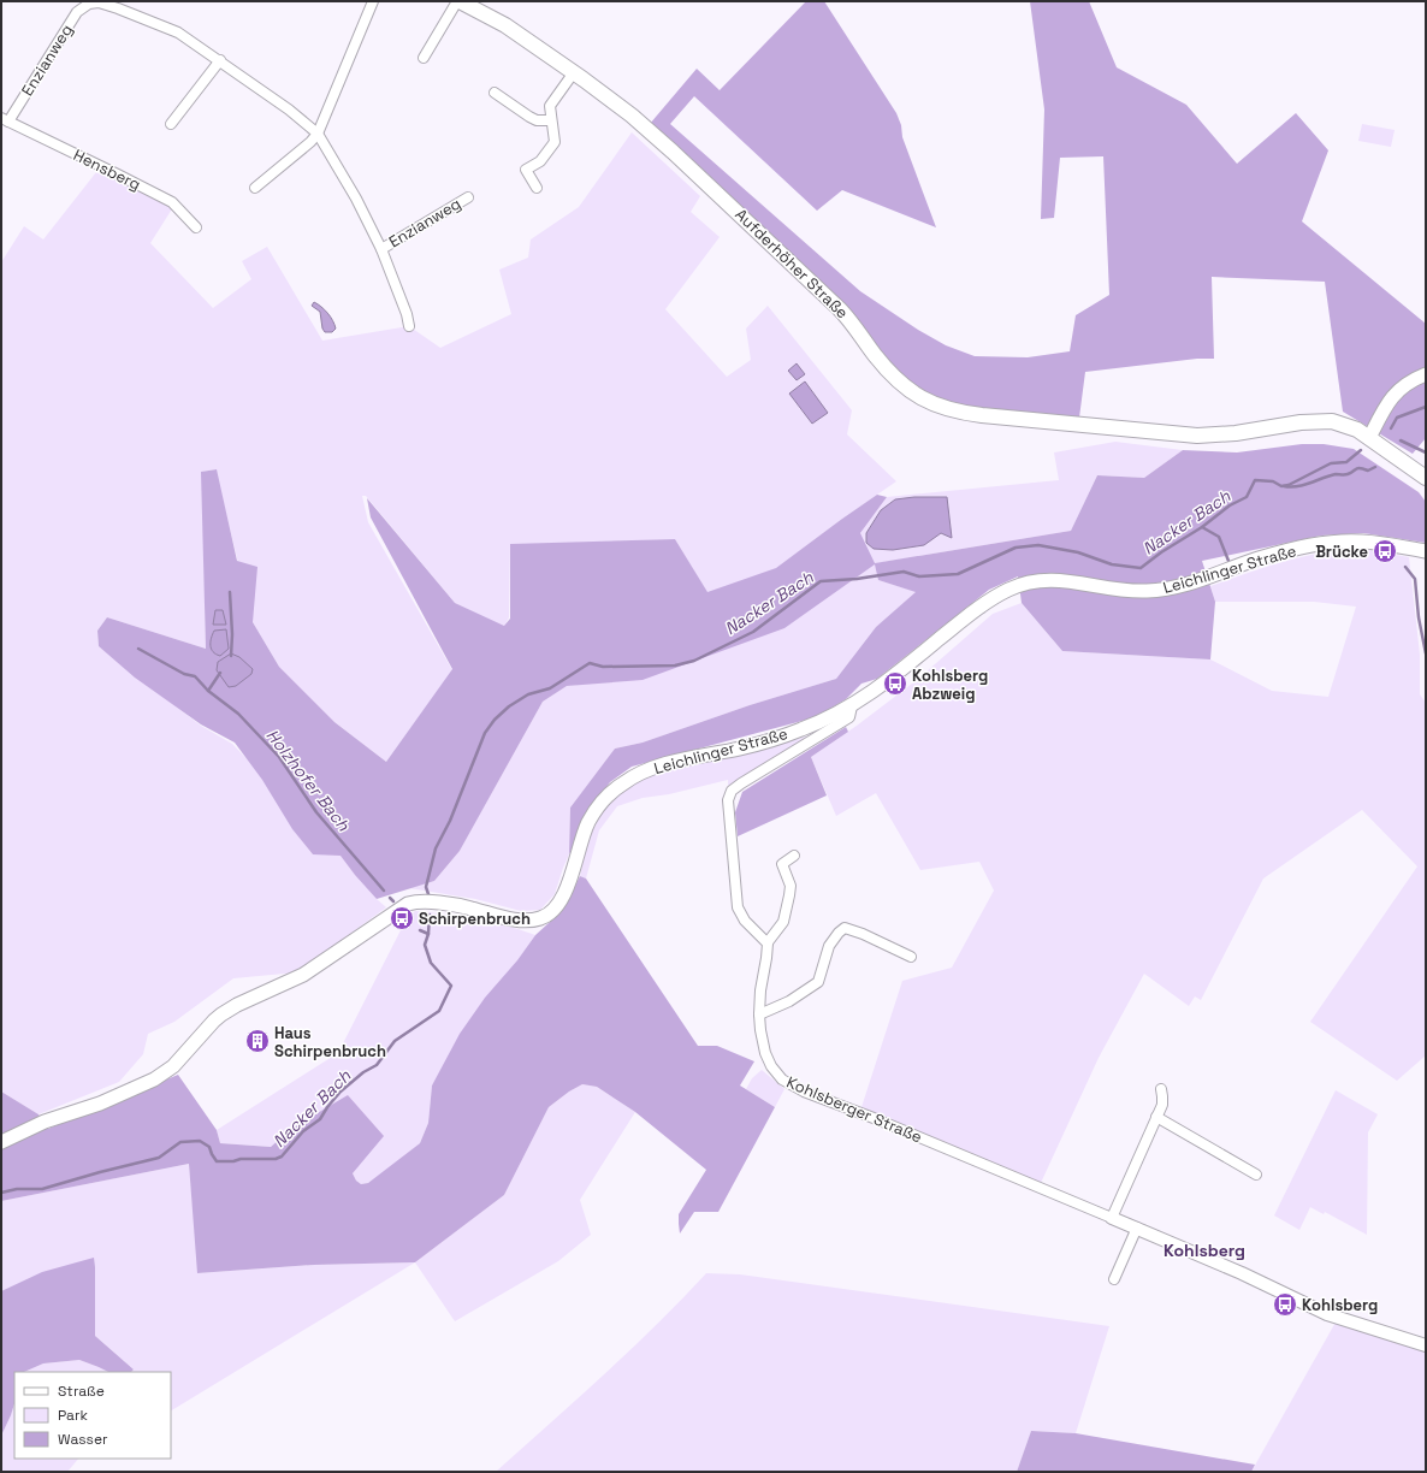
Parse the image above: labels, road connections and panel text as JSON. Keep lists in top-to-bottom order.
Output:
{
  "streets": {
    "main road": ["Aufderhöher Straße", "Leichlinger Straße"],
    "street": ["Enzianweg", "Hensberg", "Kohlsberger Straße"]
  },
  "crossings": [
    ["Enzianweg", "Hensberg"]
  ],
  "districts": ["Kohlsberg"],
  "water": ["Nacker Bach", "Holzhofer Bach"],
  "places": {
    "bus stop": [
      "Brücke",
      "Kohlsberg Abzweig",
      "Schirpenbruch",
      "Kohlsberg"
    ],
    "building": ["Haus Schirpenbruch"]
  },
  "legend": ["Straße", "Park", "Wasser"]
}
